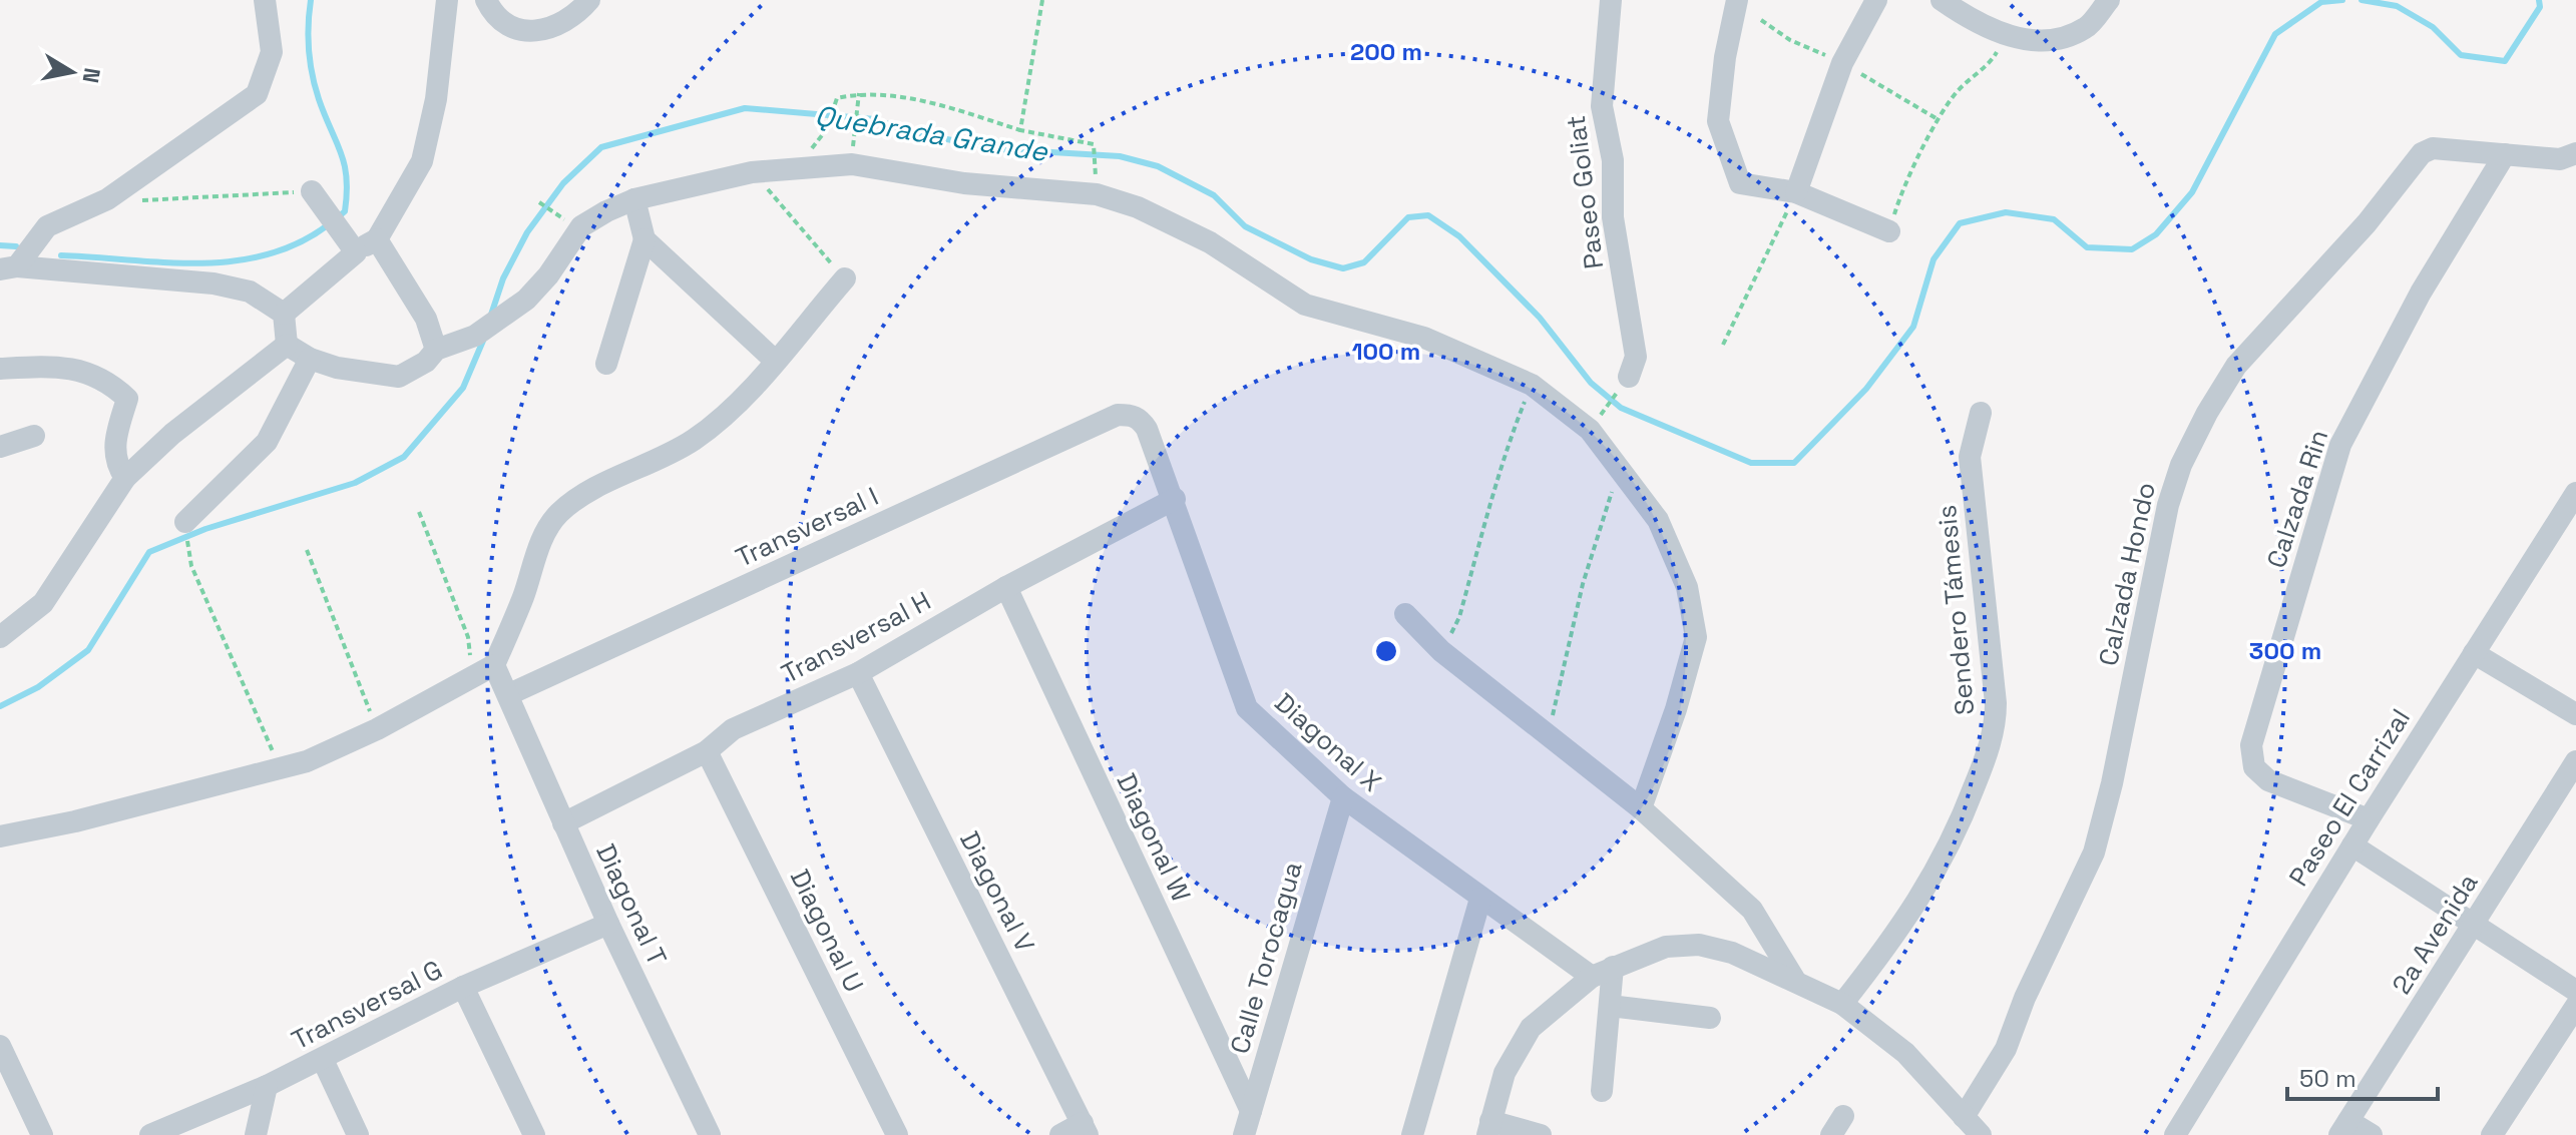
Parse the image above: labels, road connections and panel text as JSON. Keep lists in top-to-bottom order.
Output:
{
  "streets": {
    "street": [
      "Paseo Goliat",
      "Calzada Rin",
      "Transversal I",
      "Calzada Hondo",
      "Sendero Támesis",
      "Transversal H",
      "Diagonal X",
      "Paseo El Carrizal",
      "Diagonal W",
      "Diagonal V",
      "Diagonal T",
      "Diagonal U",
      "2a Avenida",
      "Calle Torocagua",
      "Transversal G"
    ]
  },
  "crossings": [
    ["Calzada Rin", "Calzada Hondo"],
    ["Calzada Rin", "Paseo El Carrizal"],
    ["Transversal I", "Diagonal X"],
    ["Transversal I", "Diagonal T"],
    ["Transversal H", "Diagonal X"],
    ["Transversal H", "Diagonal W"],
    ["Transversal H", "Diagonal V"],
    ["Transversal H", "Diagonal T"],
    ["Transversal H", "Diagonal U"],
    ["Diagonal X", "Calle Torocagua"],
    ["Diagonal W", "Calle Torocagua"],
    ["Diagonal T", "Transversal G"]
  ],
  "water": ["Quebrada Grande"],
  "scale_bar": "50 m",
  "north": "right",
  "rings": ["200 m", "100 m", "300 m"]
}
